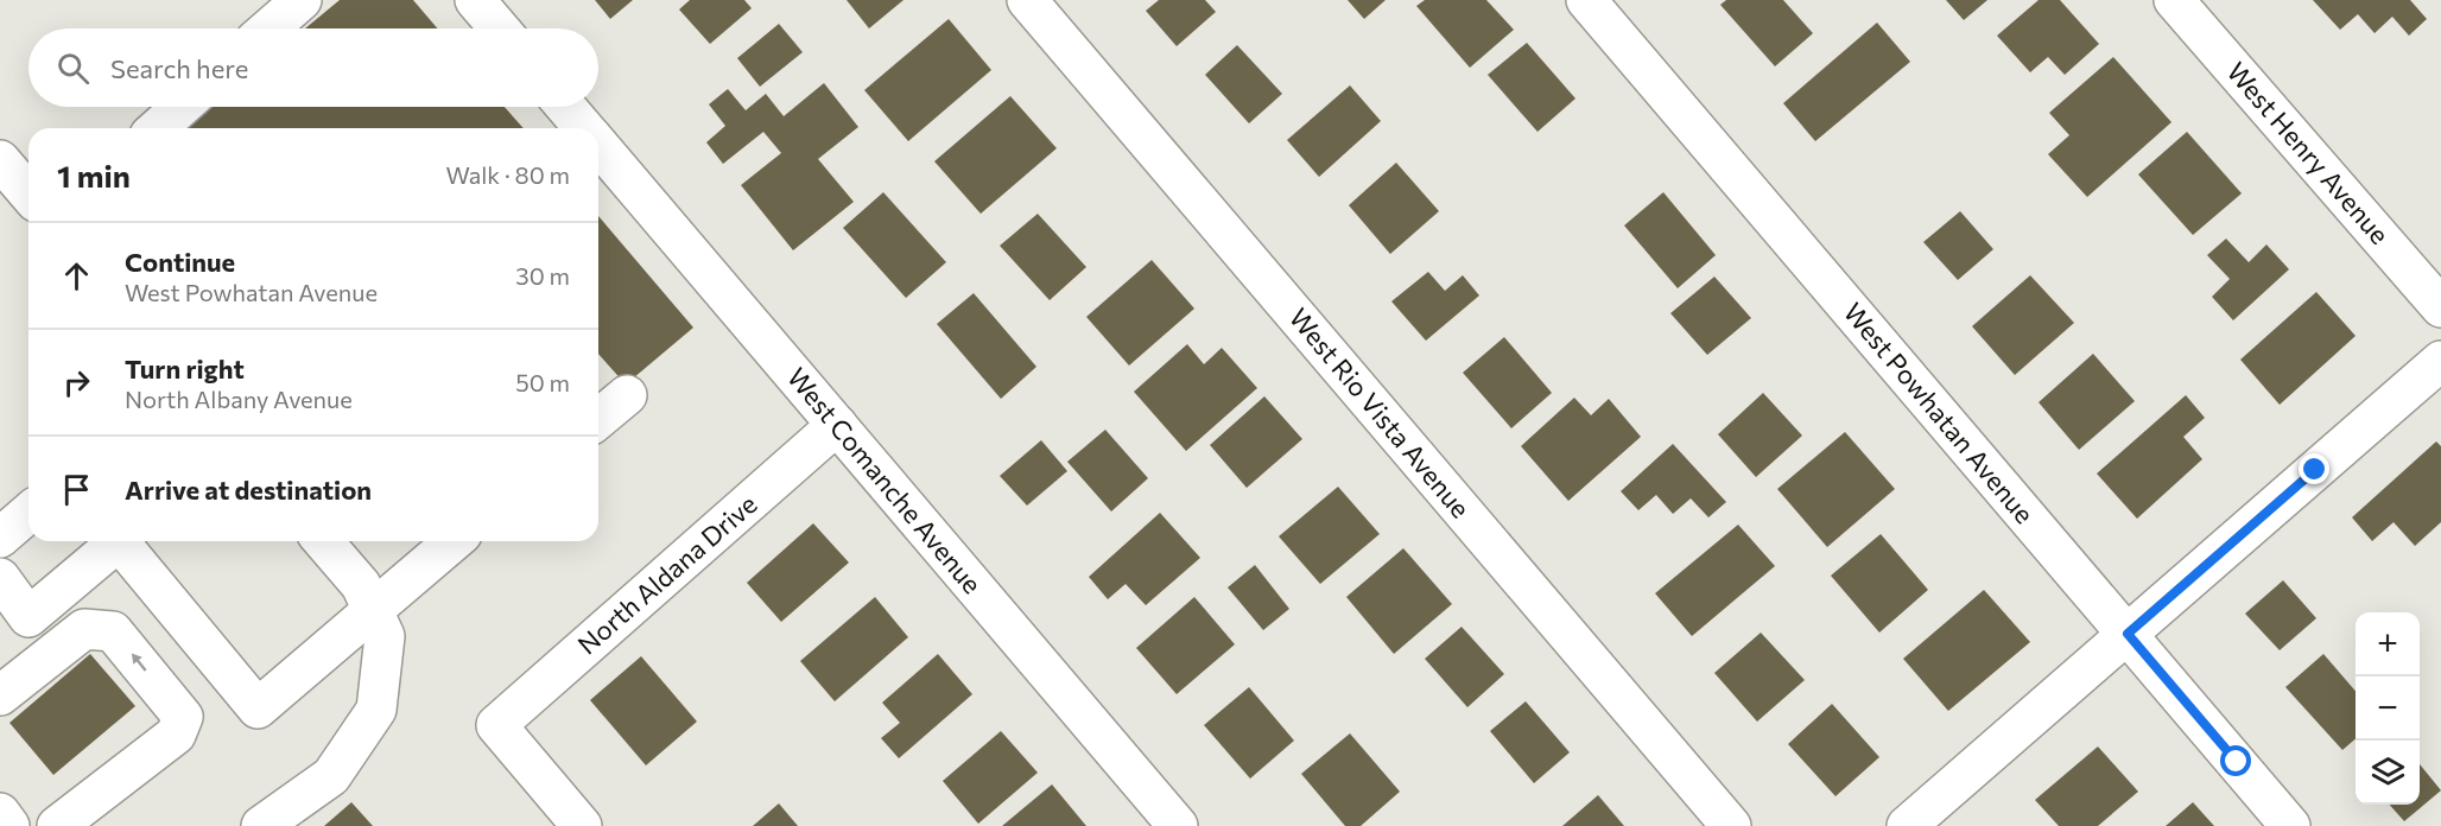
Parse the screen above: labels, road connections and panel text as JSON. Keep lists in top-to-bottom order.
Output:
{
  "streets": {
    "street": [
      "West Henry Avenue",
      "West Rio Vista Avenue",
      "West Powhatan Avenue",
      "West Comanche Avenue",
      "North Aldana Drive"
    ]
  },
  "crossings": [
    ["West Comanche Avenue", "North Aldana Drive"]
  ],
  "page": {
    "search": "Search here",
    "heading": ["1 min", "Walk · 80 m"],
    "list": [
      ["Continue", "West Powhatan Avenue", "30 m"],
      ["Turn right", "North Albany Avenue", "50 m"],
      "Arrive at destination"
    ],
    "map_buttons": ["+", "−"]
  }
}
